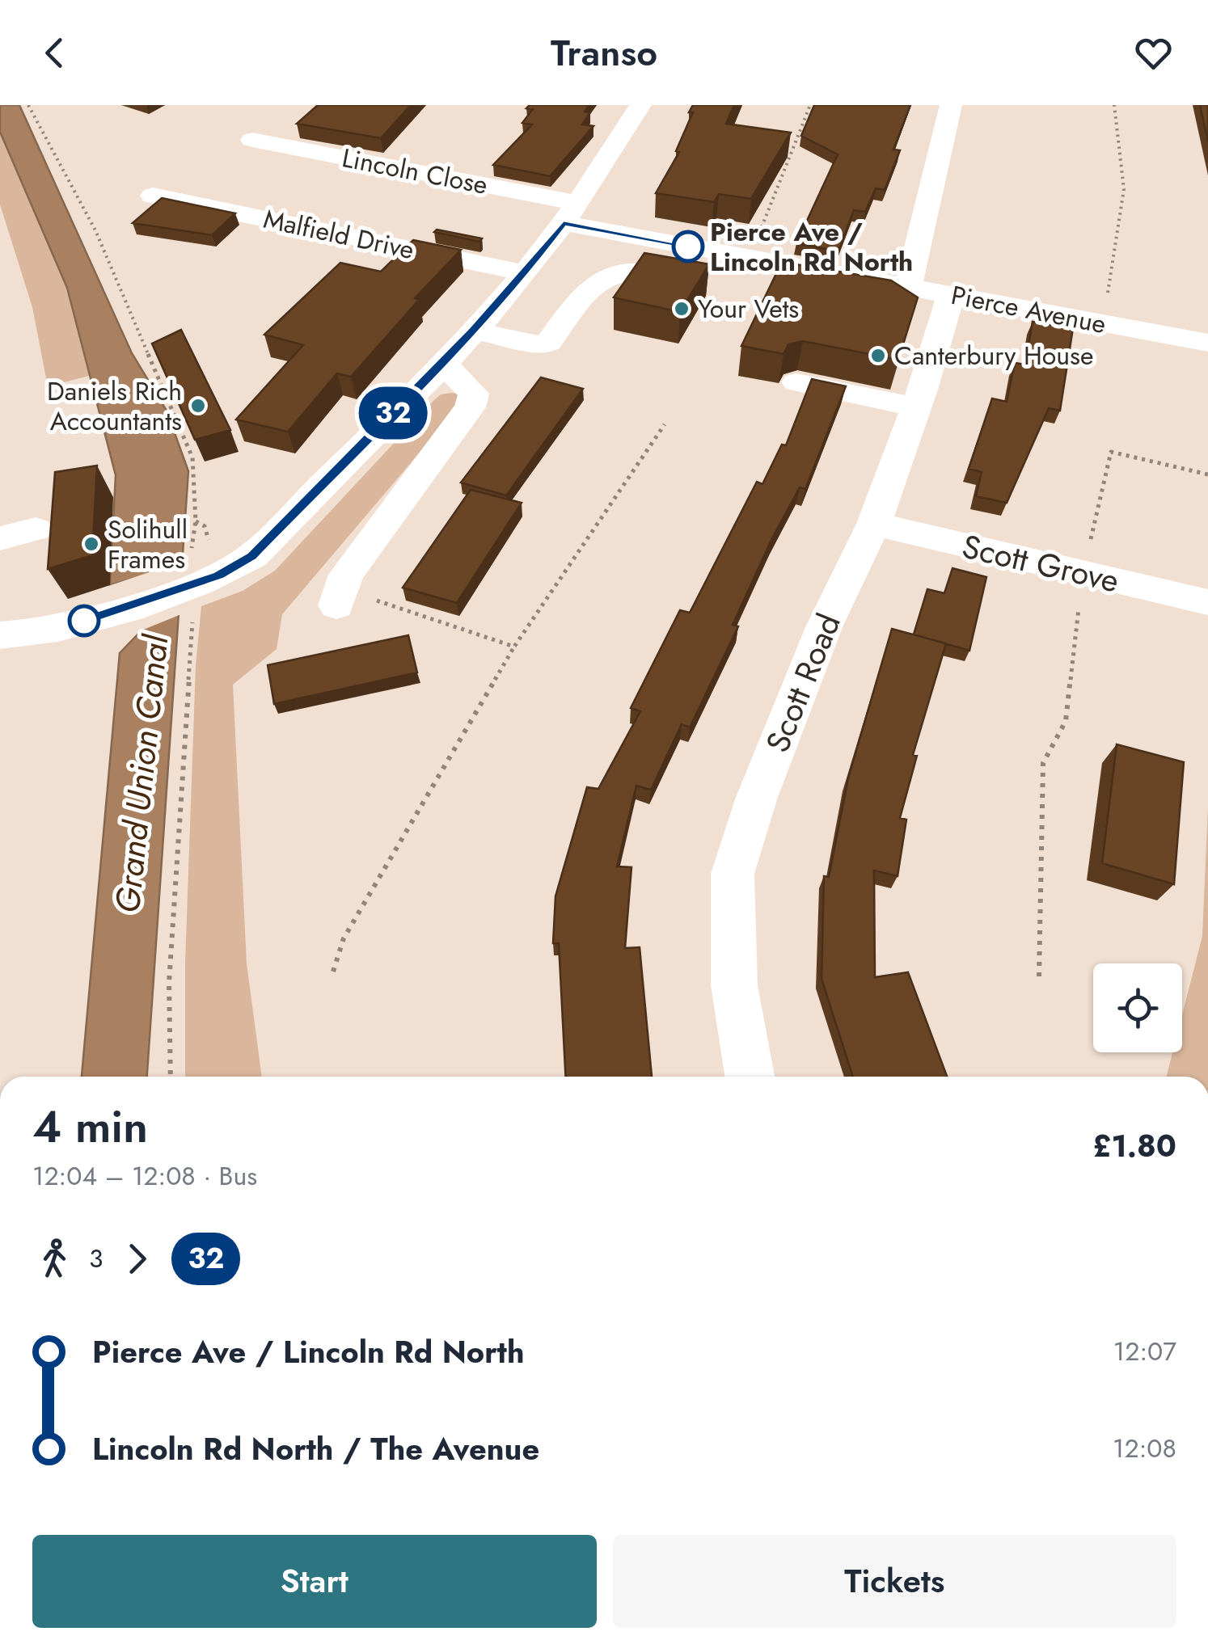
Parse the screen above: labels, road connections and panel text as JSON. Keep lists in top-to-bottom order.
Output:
{
  "streets": {
    "street": [
      "Lincoln Close",
      "Malfield Drive",
      "Pierce Avenue",
      "Scott Grove",
      "Scott Road"
    ]
  },
  "crossings": [
    ["Lincoln Close", "Pierce Avenue"],
    ["Pierce Avenue", "Scott Road"],
    ["Scott Grove", "Scott Road"]
  ],
  "water": ["Grand Union Canal"],
  "places": [
    "Pierce Ave / Lincoln Rd North",
    "Your Vets",
    "Canterbury House",
    "Daniels Rich Accountants",
    "Solihull Frames"
  ],
  "lines": ["bus line 32"],
  "page": {
    "header": "Transo",
    "on_map": "32",
    "heading": ["4 min", "12:04 – 12:08 · Bus", "£1.80"],
    "legs": ["3", "32"],
    "list": [
      {
        "name": "Pierce Ave / Lincoln Rd North",
        "value": "12:07"
      },
      {
        "name": "Lincoln Rd North / The Avenue",
        "value": "12:08"
      }
    ],
    "buttons": ["Start", "Tickets"]
  }
}
